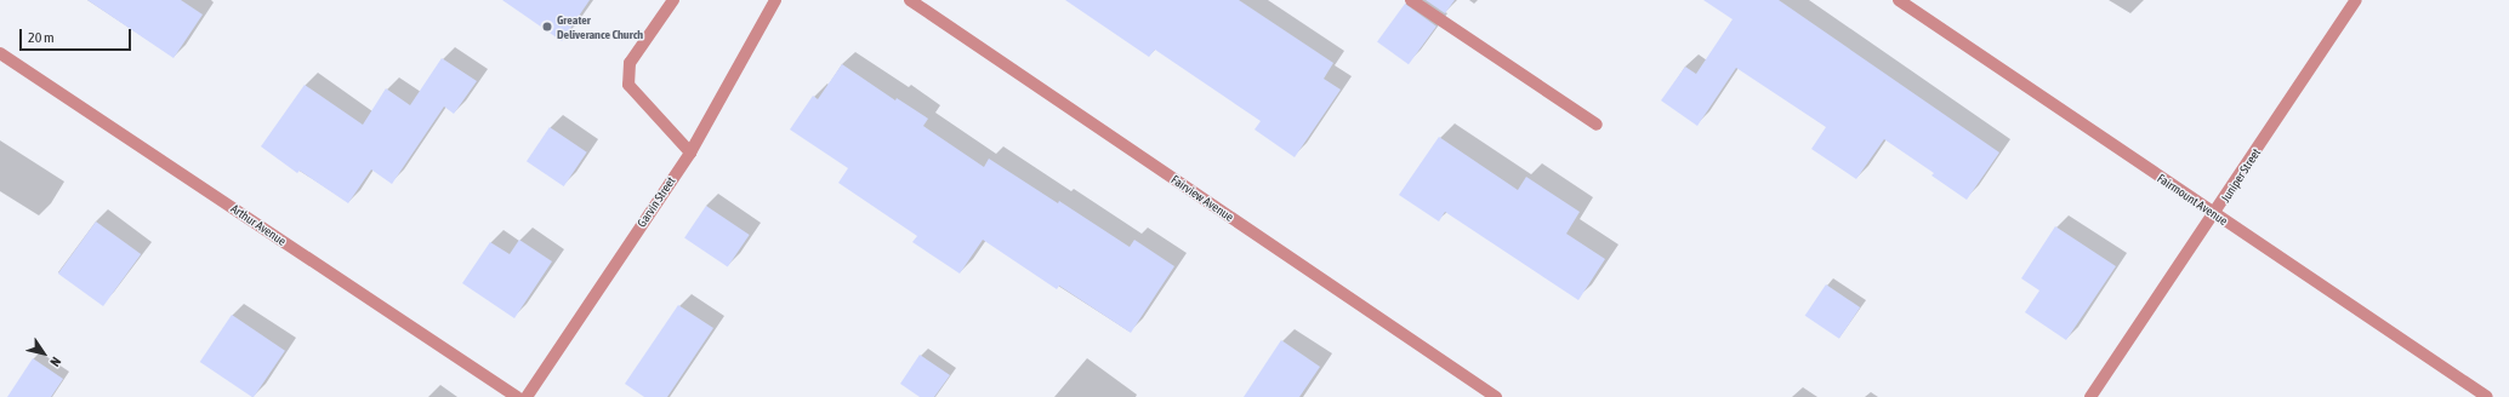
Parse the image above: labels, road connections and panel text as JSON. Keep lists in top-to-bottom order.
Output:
{
  "streets": {
    "street": [
      "Juniper Street",
      "Fairview Avenue",
      "Fairmount Avenue",
      "Garvin Street",
      "Arthur Avenue"
    ]
  },
  "crossings": [
    ["Juniper Street", "Fairmount Avenue"]
  ],
  "places": ["Greater Deliverance Church"],
  "scale_bar": "20 m",
  "north": "bottom right"
}
